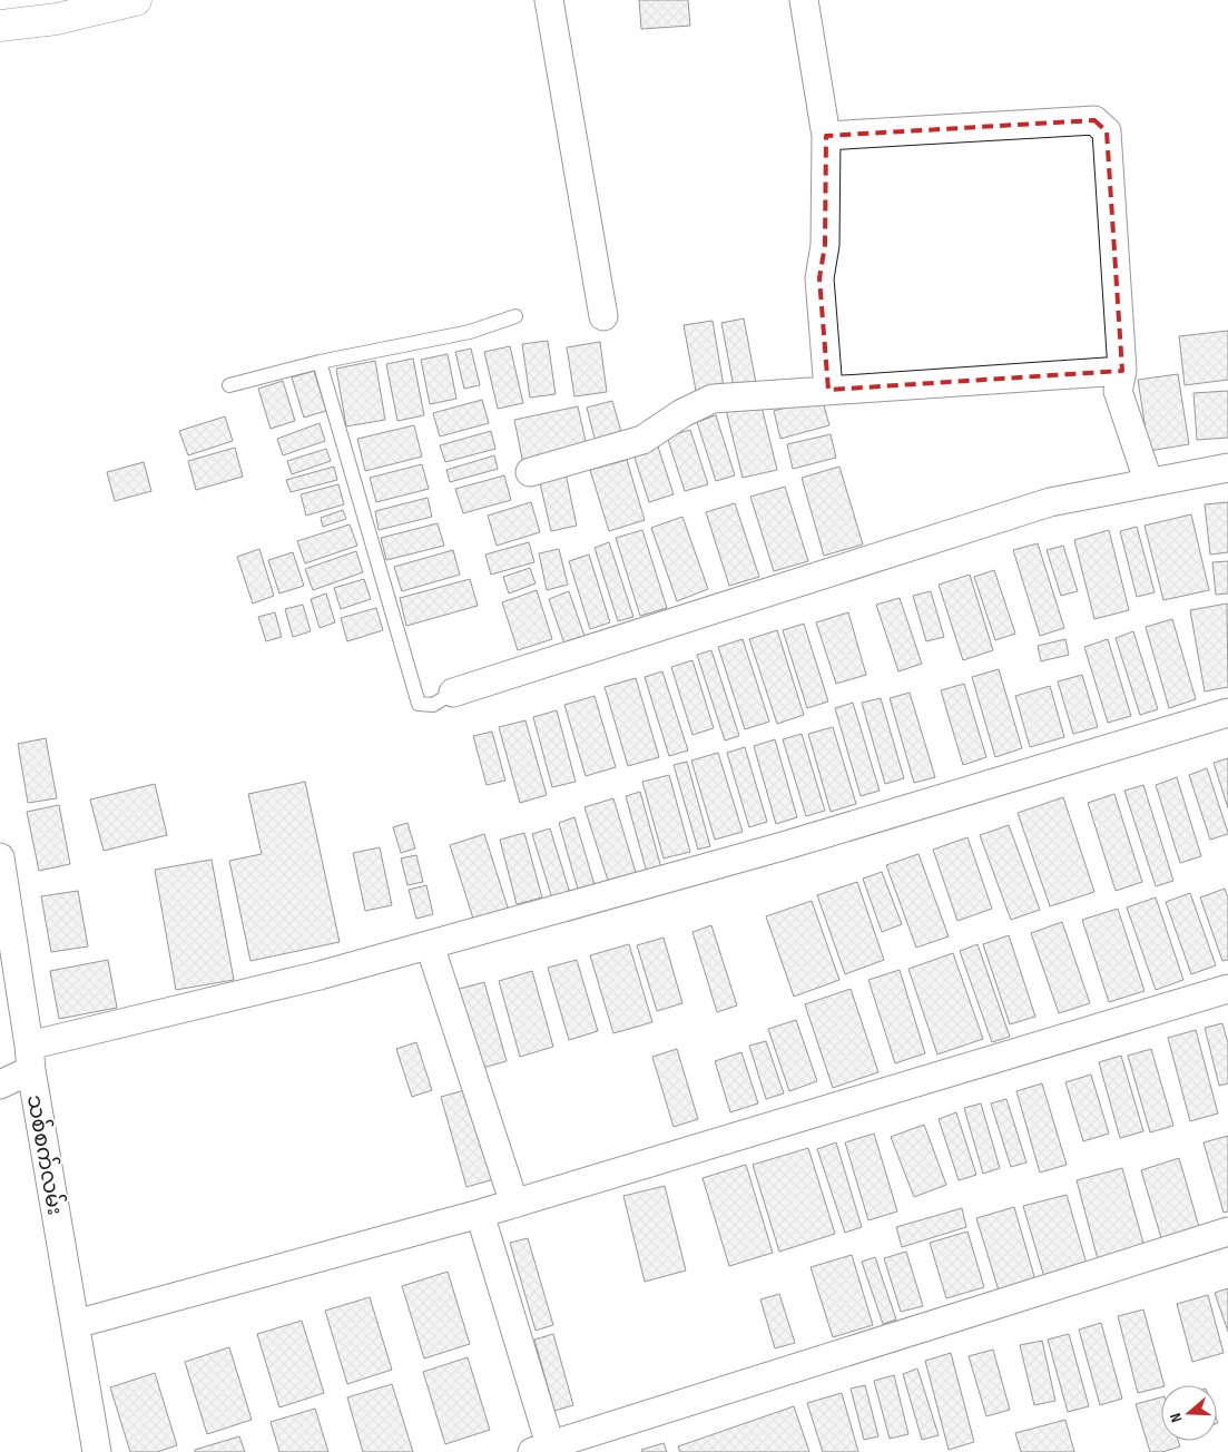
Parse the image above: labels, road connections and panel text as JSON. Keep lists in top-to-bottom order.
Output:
{
  "streets": {
    "street": ["သစ်စက်လမ်း"]
  },
  "north": "left"
}
